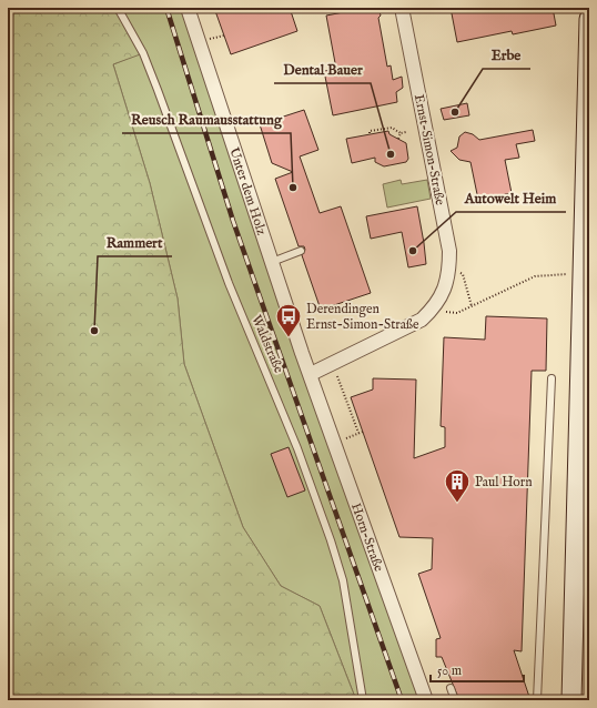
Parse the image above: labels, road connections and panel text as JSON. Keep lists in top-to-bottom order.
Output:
{
  "streets": {
    "street": ["Ernst-Simon-Straße", "Unter dem Holz", "Horn-Straße"],
    "lane": ["Waldstraße"]
  },
  "crossings": [
    ["Ernst-Simon-Straße", "Unter dem Holz"],
    ["Ernst-Simon-Straße", "Horn-Straße"],
    ["Unter dem Holz", "Horn-Straße"]
  ],
  "places": {
    "other": [
      "Erbe",
      "Dental Bauer",
      "Reusch Raumausstattung",
      "Autowelt Heim",
      "Rammert"
    ],
    "bus stop": ["Derendingen Ernst-Simon-Straße"],
    "building": ["Paul Horn"]
  },
  "scale_bar": "50 m"
}
